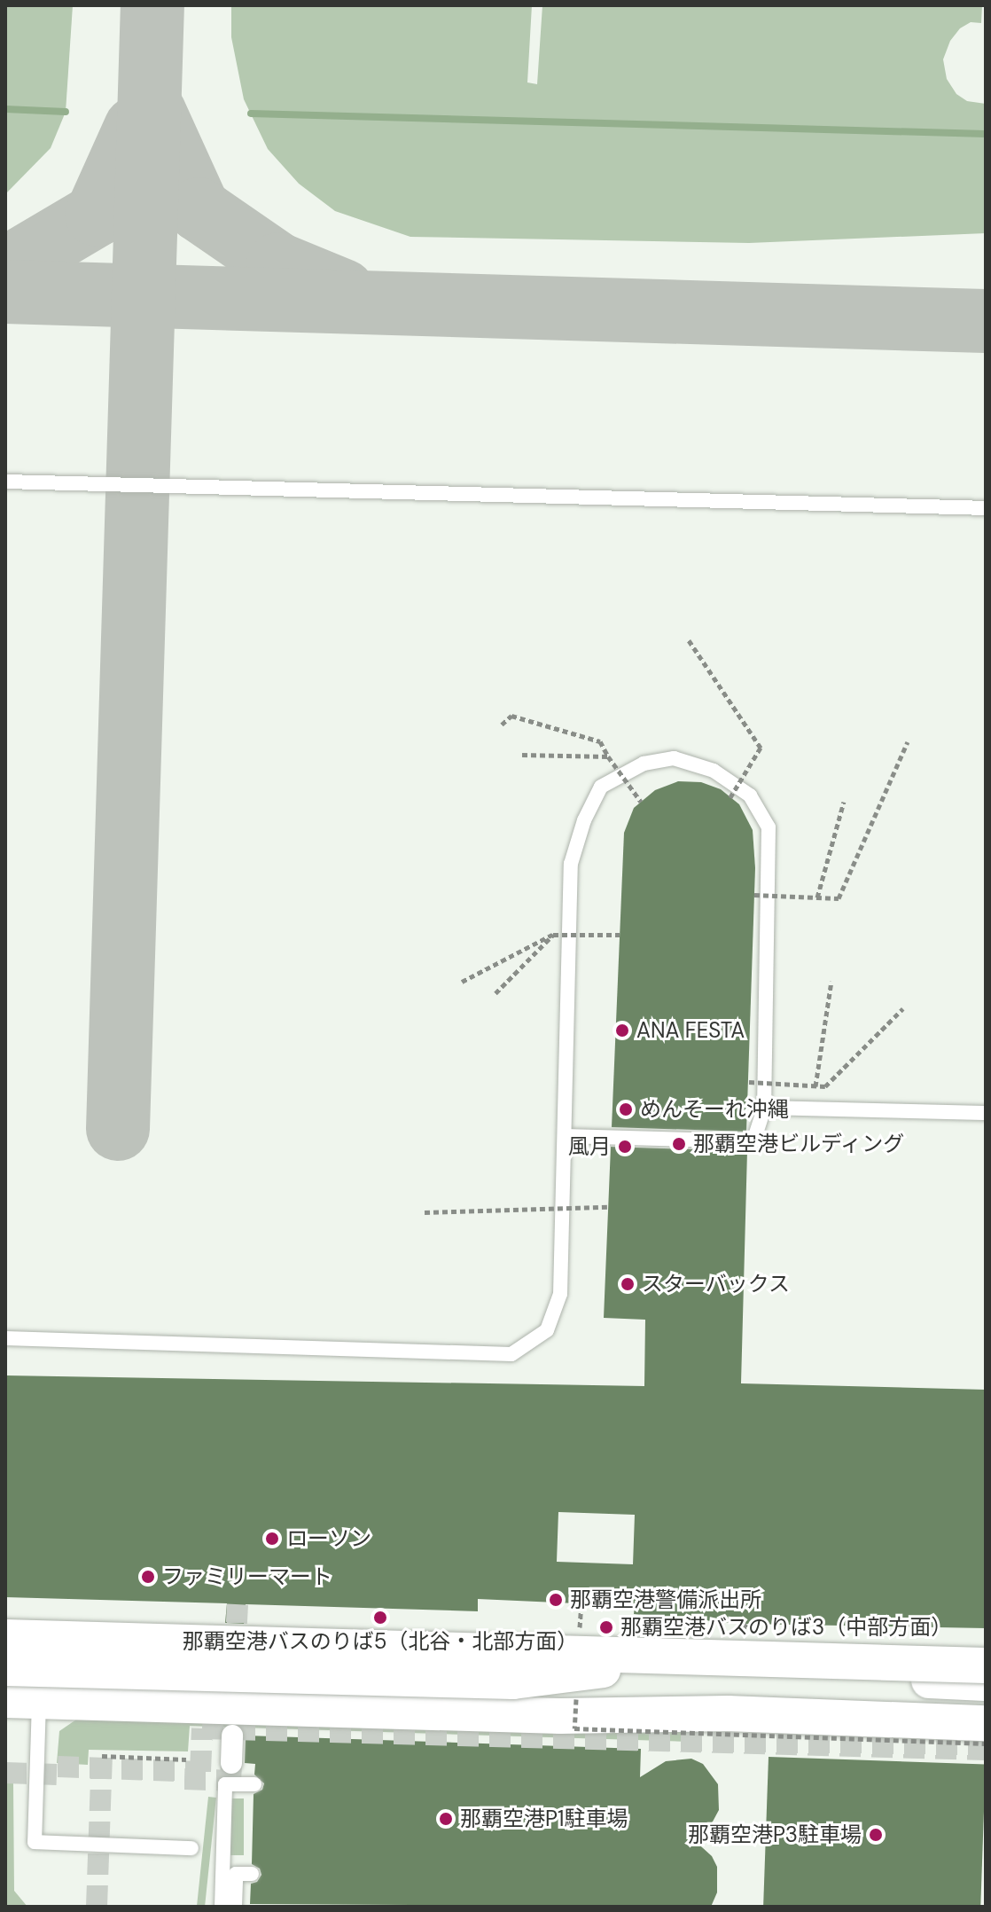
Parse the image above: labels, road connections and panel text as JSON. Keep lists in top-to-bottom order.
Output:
{
  "places": [
    "ANA FESTA",
    "めんそーれ沖縄",
    "那覇空港ビルディング",
    "風月",
    "スターバックス",
    "ローソン",
    "ファミリーマート",
    "那覇空港警備派出所",
    "那覇空港バスのりば5（北谷・北部方面）",
    "那覇空港バスのりば3（中部方面）",
    "那覇空港P1駐車場",
    "那覇空港P3駐車場"
  ]
}
